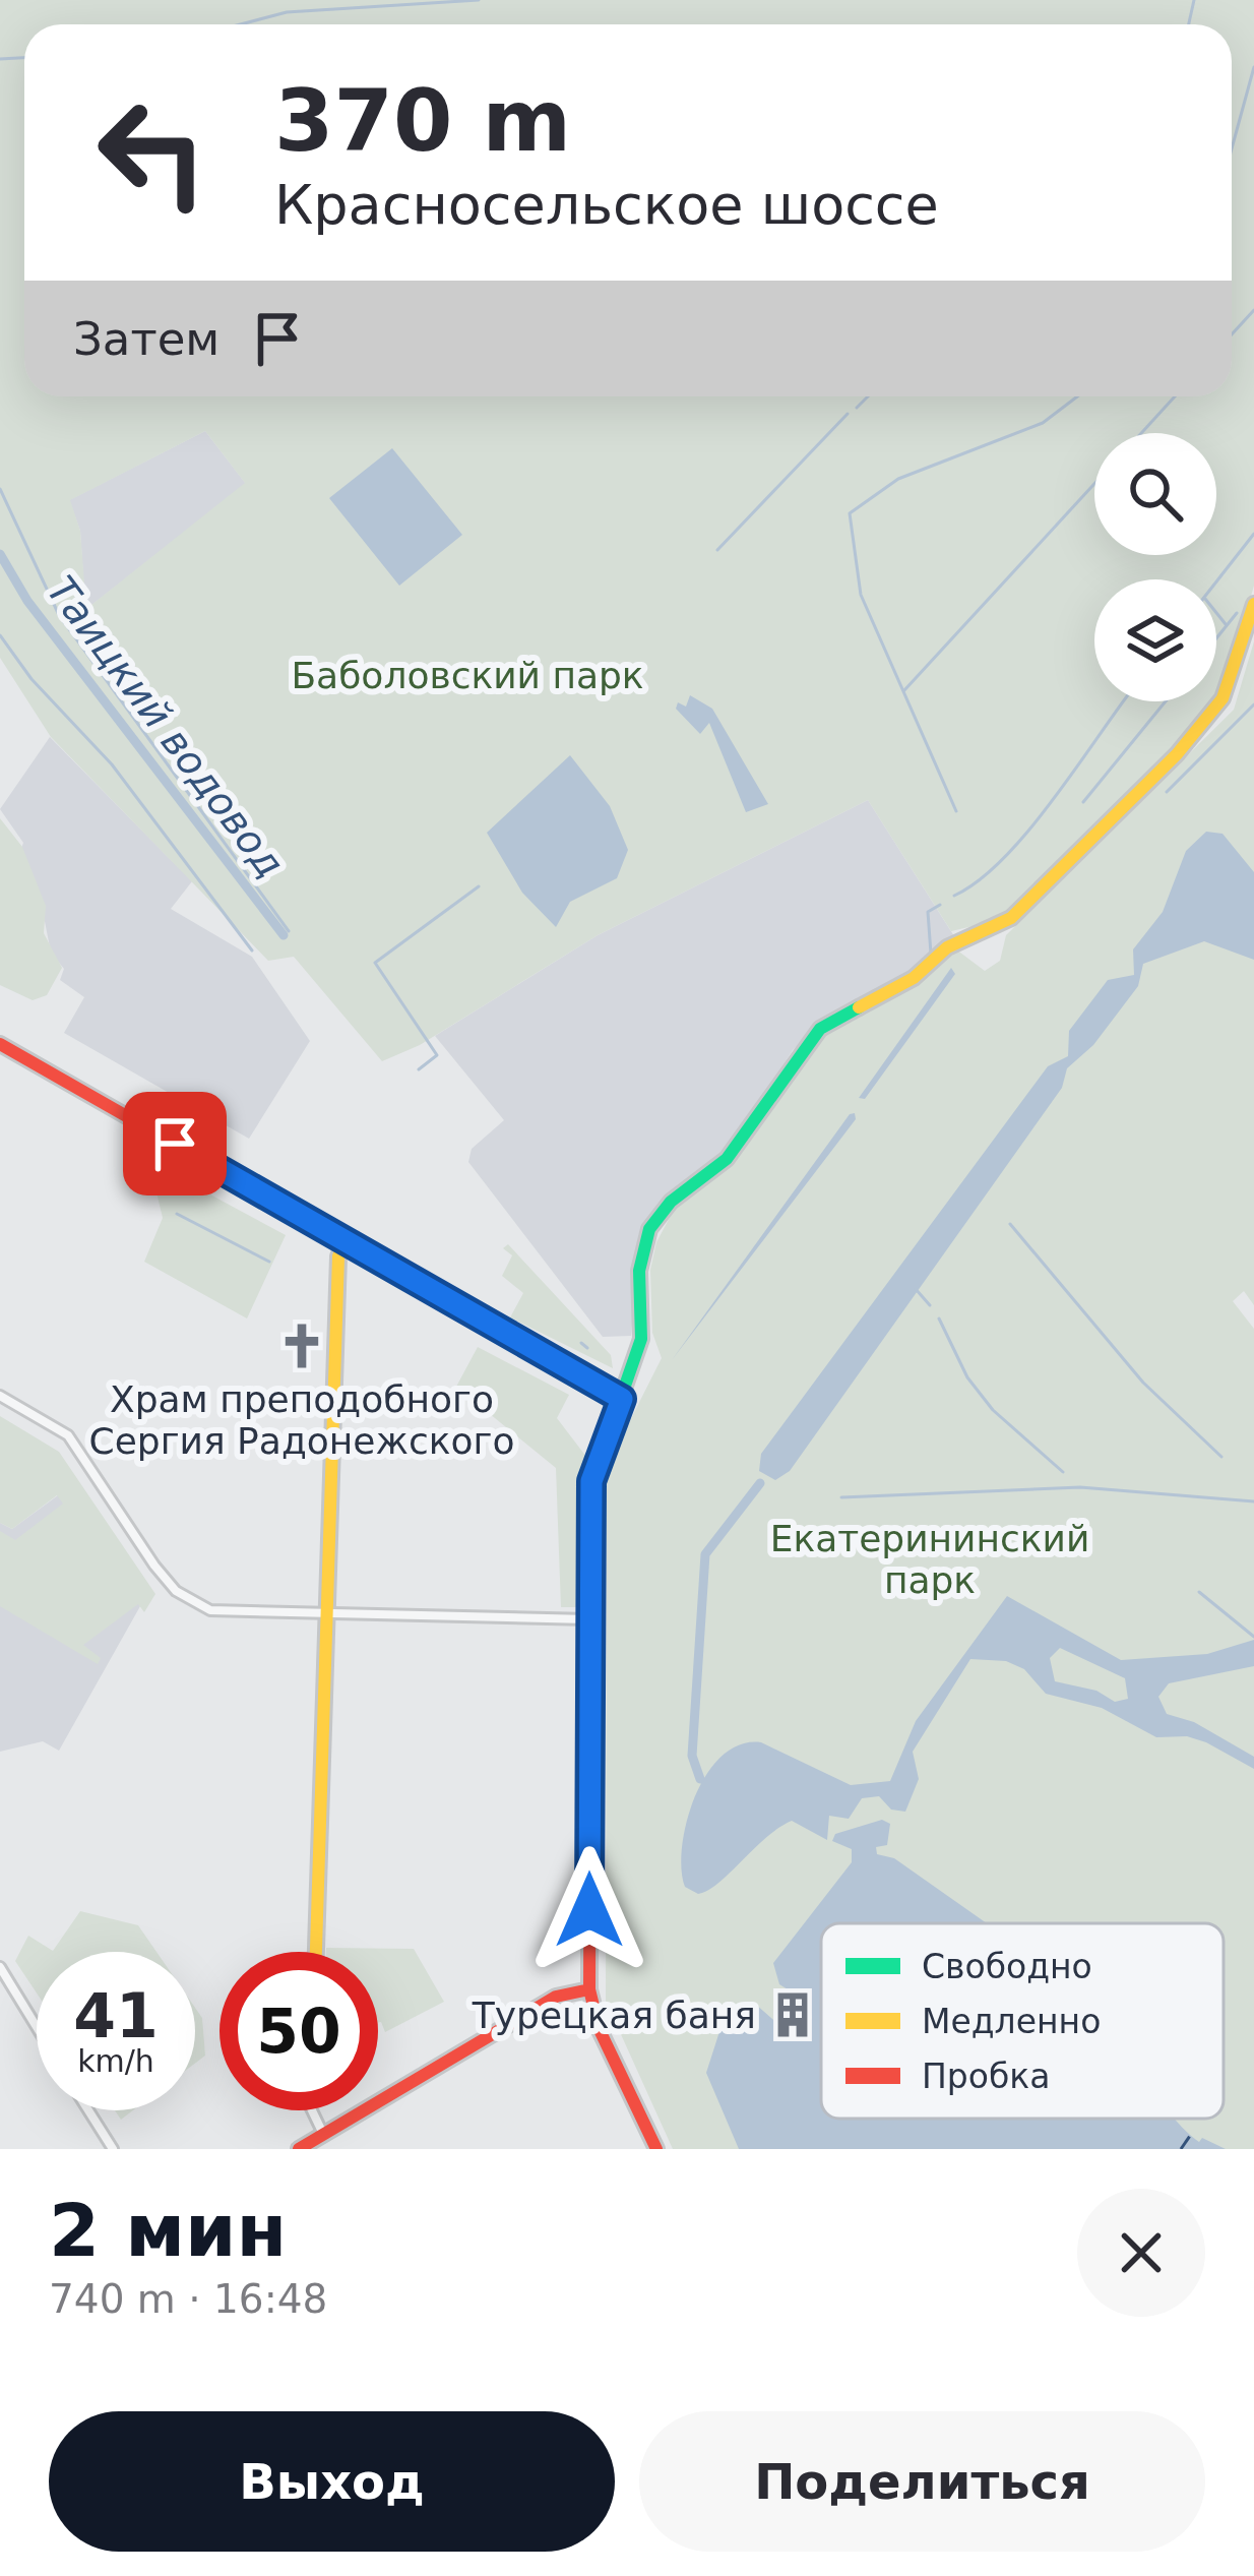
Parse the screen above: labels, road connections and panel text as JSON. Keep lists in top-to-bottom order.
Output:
{
  "water": ["Таицкий водовод"],
  "parks": ["Баболовский парк", "Екатерининский парк"],
  "places": {
    "church": ["Храм преподобного Сергия Радонежского"],
    "building": ["Турецкая баня"]
  },
  "legend": ["Свободно", "Медленно", "Пробка"],
  "page": {
    "turn": ["370 m", "Красносельское шоссе"],
    "then": "Затем",
    "speed": "41 km/h",
    "limit": "50",
    "heading": ["2 мин", "740 m · 16:48"],
    "buttons": ["Выход", "Поделиться"]
  }
}
